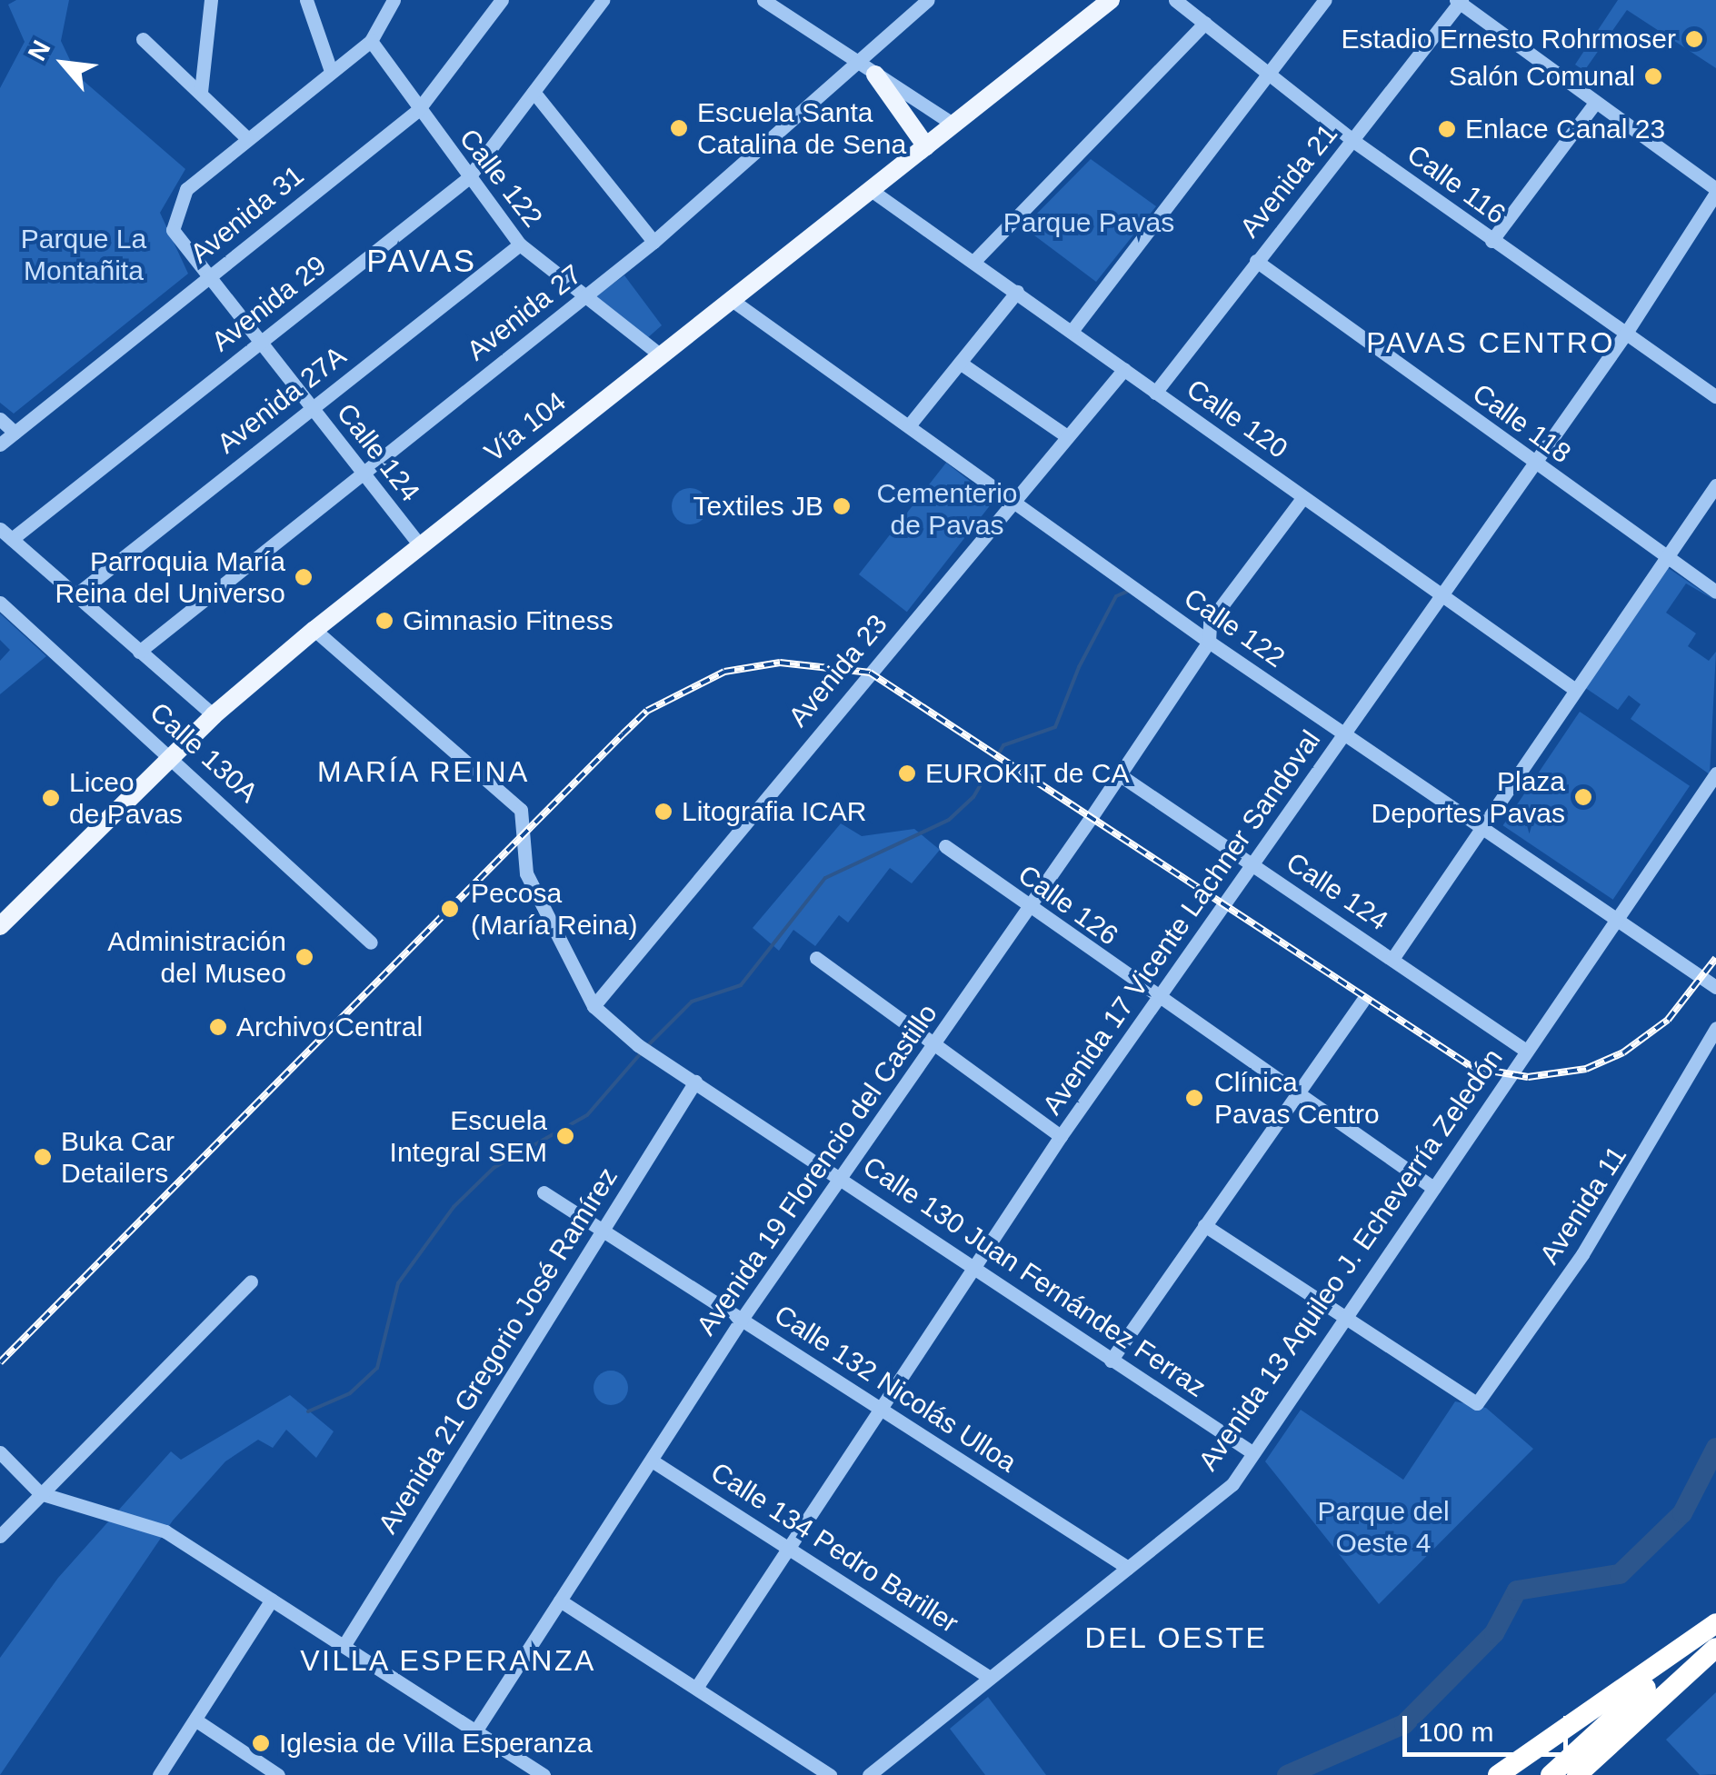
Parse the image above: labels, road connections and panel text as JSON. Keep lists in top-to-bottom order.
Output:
{
  "streets": {
    "main road": ["Vía 104"],
    "street": [
      "Calle 122",
      "Avenida 21",
      "Calle 116",
      "Avenida 31",
      "Avenida 29",
      "Avenida 27",
      "Avenida 27A",
      "Calle 120",
      "Calle 118",
      "Calle 124",
      "Avenida 23",
      "Calle 130A",
      "Calle 126",
      "Avenida 17 Vicente Lachner Sandoval",
      "Avenida 19 Florencio del Castillo",
      "Avenida 11",
      "Avenida 13 Aquileo J. Echeverría Zeledón",
      "Calle 130 Juan Fernández Ferraz",
      "Avenida 21 Gregorio José Ramírez",
      "Calle 132 Nicolás Ulloa",
      "Calle 134 Pedro Bariller"
    ]
  },
  "crossings": [
    ["Calle 122", "Avenida 31"],
    ["Calle 122", "Avenida 29"],
    ["Calle 122", "Avenida 27"],
    ["Calle 122", "Avenida 27A"],
    ["Calle 122", "Vía 104"],
    ["Calle 122", "Avenida 23"],
    ["Calle 122", "Avenida 17 Vicente Lachner Sandoval"],
    ["Calle 122", "Avenida 19 Florencio del Castillo"],
    ["Calle 122", "Avenida 13 Aquileo J. Echeverría Zeledón"],
    ["Avenida 21", "Calle 116"],
    ["Avenida 21", "Calle 120"],
    ["Avenida 21", "Calle 118"],
    ["Calle 116", "Avenida 17 Vicente Lachner Sandoval"],
    ["Avenida 31", "Calle 124"],
    ["Avenida 29", "Calle 124"],
    ["Avenida 27", "Calle 124"],
    ["Avenida 27A", "Calle 124"],
    ["Calle 120", "Vía 104"],
    ["Calle 120", "Avenida 23"],
    ["Calle 120", "Avenida 17 Vicente Lachner Sandoval"],
    ["Calle 120", "Avenida 19 Florencio del Castillo"],
    ["Calle 118", "Avenida 17 Vicente Lachner Sandoval"],
    ["Vía 104", "Calle 124"],
    ["Vía 104", "Calle 130A"],
    ["Calle 124", "Avenida 17 Vicente Lachner Sandoval"],
    ["Calle 124", "Avenida 19 Florencio del Castillo"],
    ["Calle 124", "Avenida 13 Aquileo J. Echeverría Zeledón"],
    ["Avenida 23", "Calle 130 Juan Fernández Ferraz"],
    ["Calle 126", "Avenida 17 Vicente Lachner Sandoval"],
    ["Calle 126", "Avenida 19 Florencio del Castillo"],
    ["Calle 126", "Avenida 13 Aquileo J. Echeverría Zeledón"],
    ["Avenida 17 Vicente Lachner Sandoval", "Calle 130 Juan Fernández Ferraz"],
    ["Avenida 17 Vicente Lachner Sandoval", "Calle 132 Nicolás Ulloa"],
    ["Avenida 17 Vicente Lachner Sandoval", "Calle 134 Pedro Bariller"],
    ["Avenida 19 Florencio del Castillo", "Calle 130 Juan Fernández Ferraz"],
    ["Avenida 19 Florencio del Castillo", "Calle 132 Nicolás Ulloa"],
    ["Avenida 19 Florencio del Castillo", "Calle 134 Pedro Bariller"],
    ["Avenida 11", "Avenida 13 Aquileo J. Echeverría Zeledón"],
    ["Avenida 13 Aquileo J. Echeverría Zeledón", "Calle 130 Juan Fernández Ferraz"],
    ["Avenida 13 Aquileo J. Echeverría Zeledón", "Calle 132 Nicolás Ulloa"],
    ["Avenida 13 Aquileo J. Echeverría Zeledón", "Calle 134 Pedro Bariller"],
    ["Calle 130 Juan Fernández Ferraz", "Avenida 21 Gregorio José Ramírez"],
    ["Avenida 21 Gregorio José Ramírez", "Calle 132 Nicolás Ulloa"]
  ],
  "districts": [
    "PAVAS",
    "PAVAS CENTRO",
    "MARÍA REINA",
    "DEL OESTE",
    "VILLA ESPERANZA"
  ],
  "parks": [
    "Parque Pavas",
    "Parque La Montañita",
    "Cementerio de Pavas",
    "Parque del Oeste 4"
  ],
  "places": [
    "Estadio Ernesto Rohrmoser",
    "Salón Comunal",
    "Escuela Santa Catalina de Sena",
    "Enlace Canal 23",
    "Textiles JB",
    "Parroquia María Reina del Universo",
    "Gimnasio Fitness",
    "EUROKIT de CA",
    "Plaza Deportes Pavas",
    "Liceo de Pavas",
    "Litografia ICAR",
    "Pecosa (María Reina)",
    "Administración del Museo",
    "Archivo Central",
    "Clínica Pavas Centro",
    "Escuela Integral SEM",
    "Buka Car Detailers",
    "Iglesia de Villa Esperanza"
  ],
  "scale_bar": "100 m",
  "north": "top left"
}
